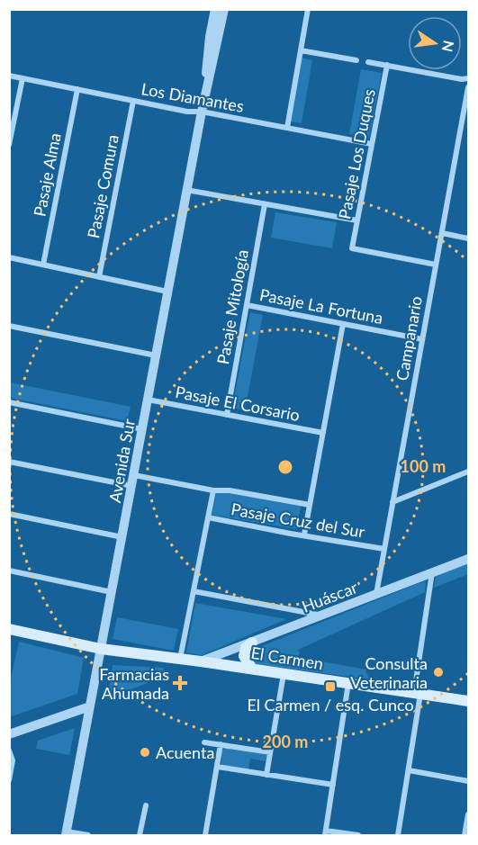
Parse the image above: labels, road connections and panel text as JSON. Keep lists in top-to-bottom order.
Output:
{
  "streets": {
    "main road": ["El Carmen"],
    "street": [
      "Los Diamantes",
      "Pasaje Los Duques",
      "Pasaje Alma",
      "Pasaje Comura",
      "Pasaje La Fortuna",
      "Pasaje Mitología",
      "Campanario",
      "Pasaje El Corsario",
      "Avenida Sur",
      "Pasaje Cruz del Sur",
      "Huáscar"
    ]
  },
  "crossings": [
    ["Los Diamantes", "Pasaje Los Duques"],
    ["Los Diamantes", "Pasaje Alma"],
    ["Los Diamantes", "Pasaje Comura"],
    ["Los Diamantes", "Avenida Sur"],
    ["Pasaje Los Duques", "Campanario"],
    ["Pasaje La Fortuna", "Pasaje Mitología"],
    ["Pasaje La Fortuna", "Campanario"],
    ["Pasaje Mitología", "Pasaje El Corsario"],
    ["Campanario", "Pasaje Cruz del Sur"],
    ["Campanario", "Huáscar"],
    ["Pasaje El Corsario", "Avenida Sur"],
    ["Avenida Sur", "Pasaje Cruz del Sur"],
    ["Avenida Sur", "El Carmen"],
    ["Huáscar", "El Carmen"]
  ],
  "places": {
    "other": ["Consulta Veterinaria", "Acuenta"],
    "health": ["Farmacias Ahumada"],
    "transit": ["El Carmen / esq. Cunco"]
  },
  "north": "right",
  "rings": ["100 m", "200 m"]
}
